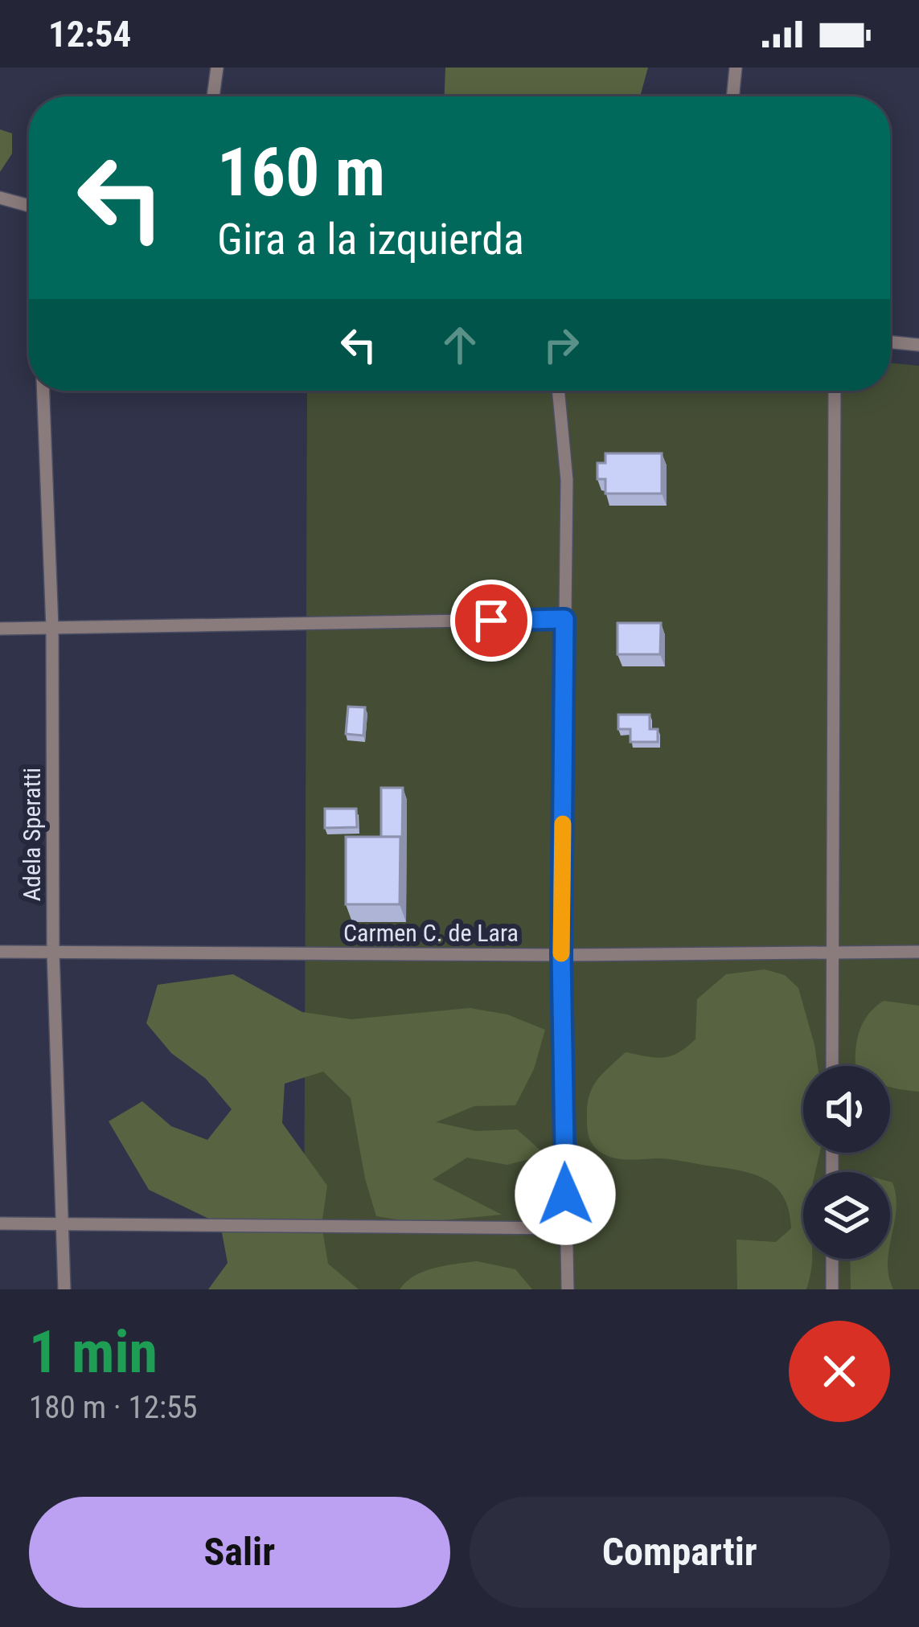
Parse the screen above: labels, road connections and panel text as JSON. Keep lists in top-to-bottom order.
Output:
{
  "streets": {
    "lane": ["Adela Speratti", "Carmen C. de Lara"]
  },
  "crossings": [
    ["Adela Speratti", "Carmen C. de Lara"]
  ],
  "page": {
    "status": "12:54",
    "turn": ["160 m", "Gira a la izquierda"],
    "heading": ["1 min", "180 m · 12:55"],
    "buttons": ["Salir", "Compartir"]
  }
}
